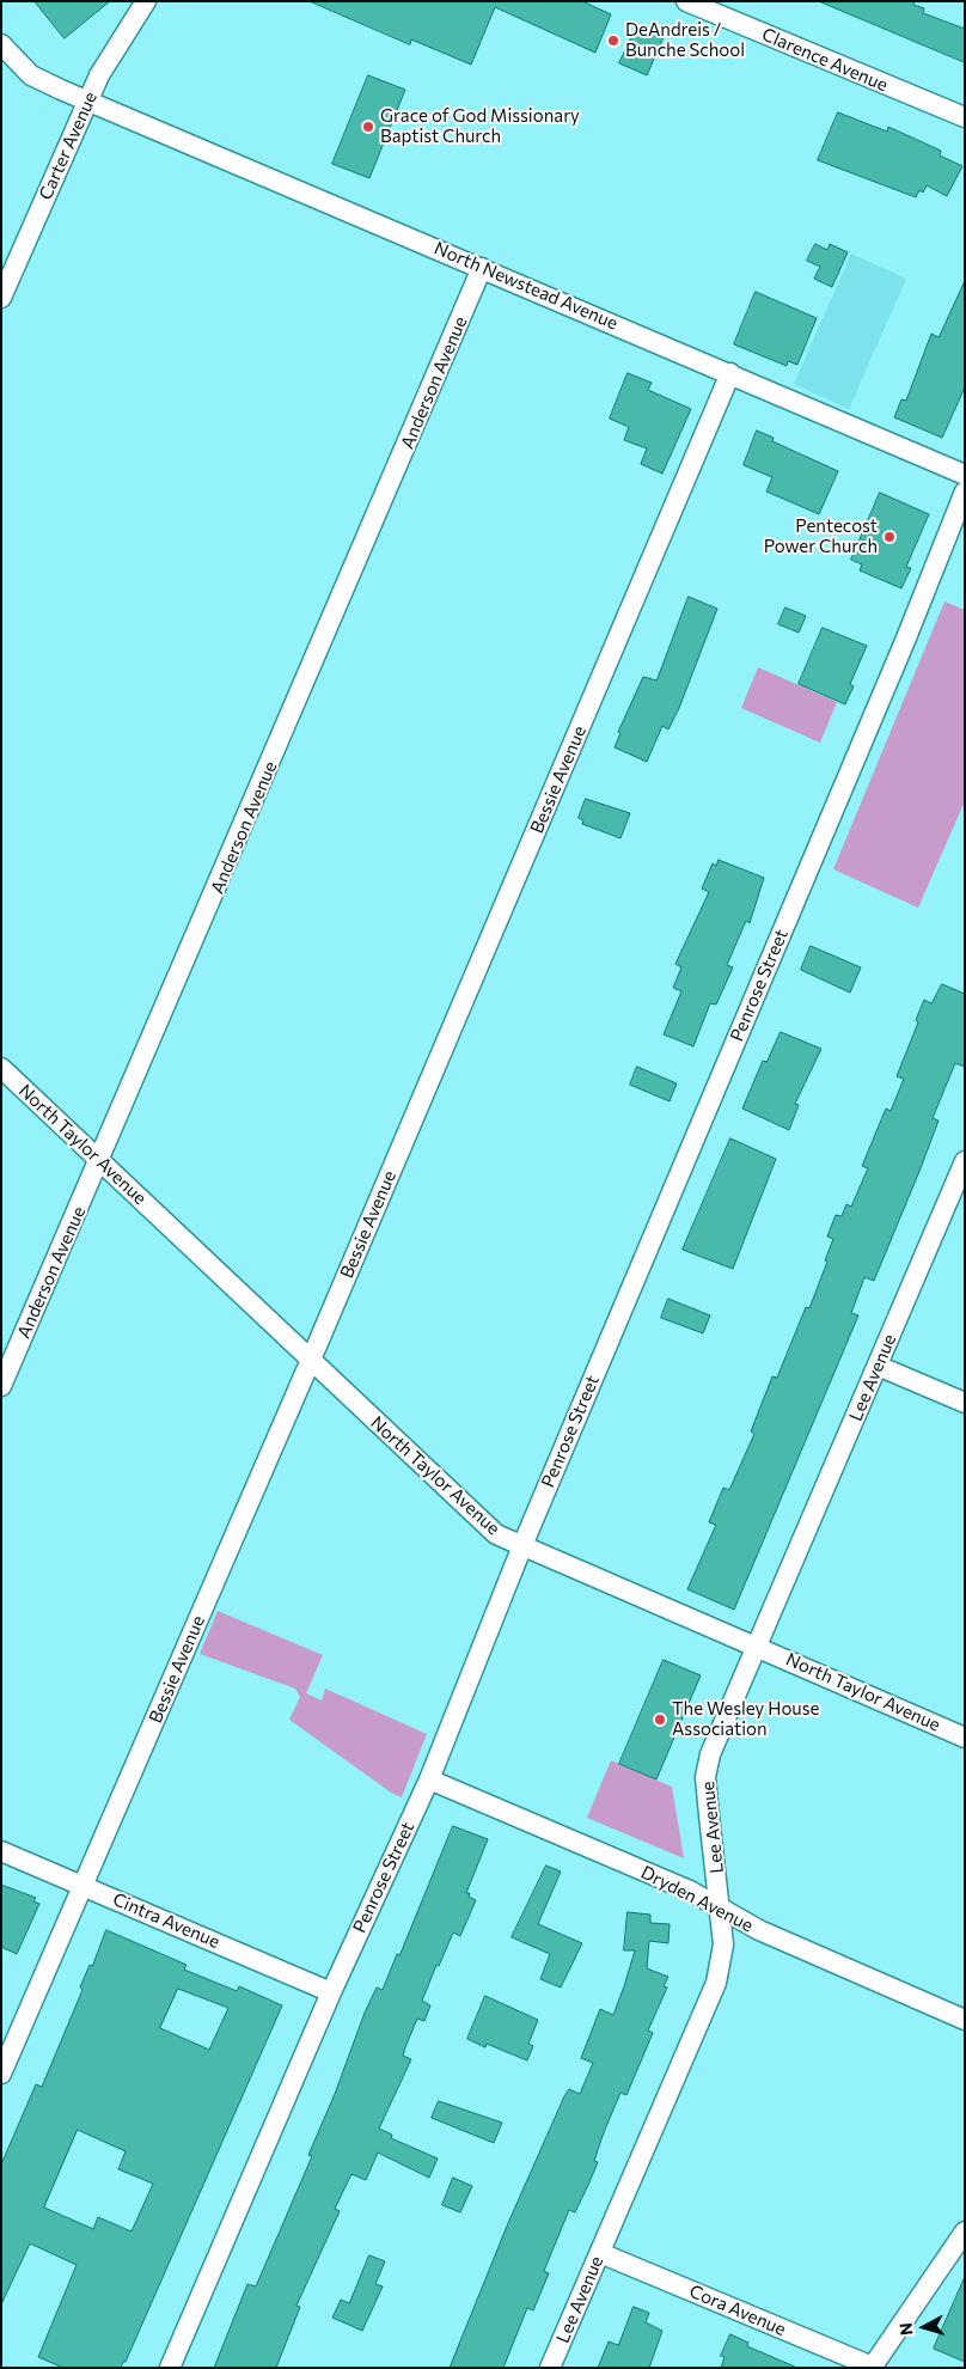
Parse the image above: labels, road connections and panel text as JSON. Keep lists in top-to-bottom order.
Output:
{
  "streets": {
    "street": [
      "Clarence Avenue",
      "Carter Avenue",
      "North Newstead Avenue",
      "Anderson Avenue",
      "Bessie Avenue",
      "Penrose Street",
      "North Taylor Avenue",
      "Lee Avenue",
      "Dryden Avenue",
      "Cintra Avenue",
      "Cora Avenue"
    ]
  },
  "crossings": [
    ["Carter Avenue", "North Newstead Avenue"],
    ["North Newstead Avenue", "Anderson Avenue"],
    ["North Newstead Avenue", "Bessie Avenue"],
    ["Anderson Avenue", "North Taylor Avenue"],
    ["Bessie Avenue", "North Taylor Avenue"],
    ["Bessie Avenue", "Cintra Avenue"],
    ["Penrose Street", "North Taylor Avenue"],
    ["Penrose Street", "Dryden Avenue"],
    ["Penrose Street", "Cintra Avenue"],
    ["North Taylor Avenue", "Lee Avenue"],
    ["Lee Avenue", "Dryden Avenue"],
    ["Lee Avenue", "Cora Avenue"]
  ],
  "places": [
    "DeAndreis / Bunche School",
    "Grace of God Missionary Baptist Church",
    "Pentecost Power Church",
    "The Wesley House Association"
  ],
  "north": "left"
}
